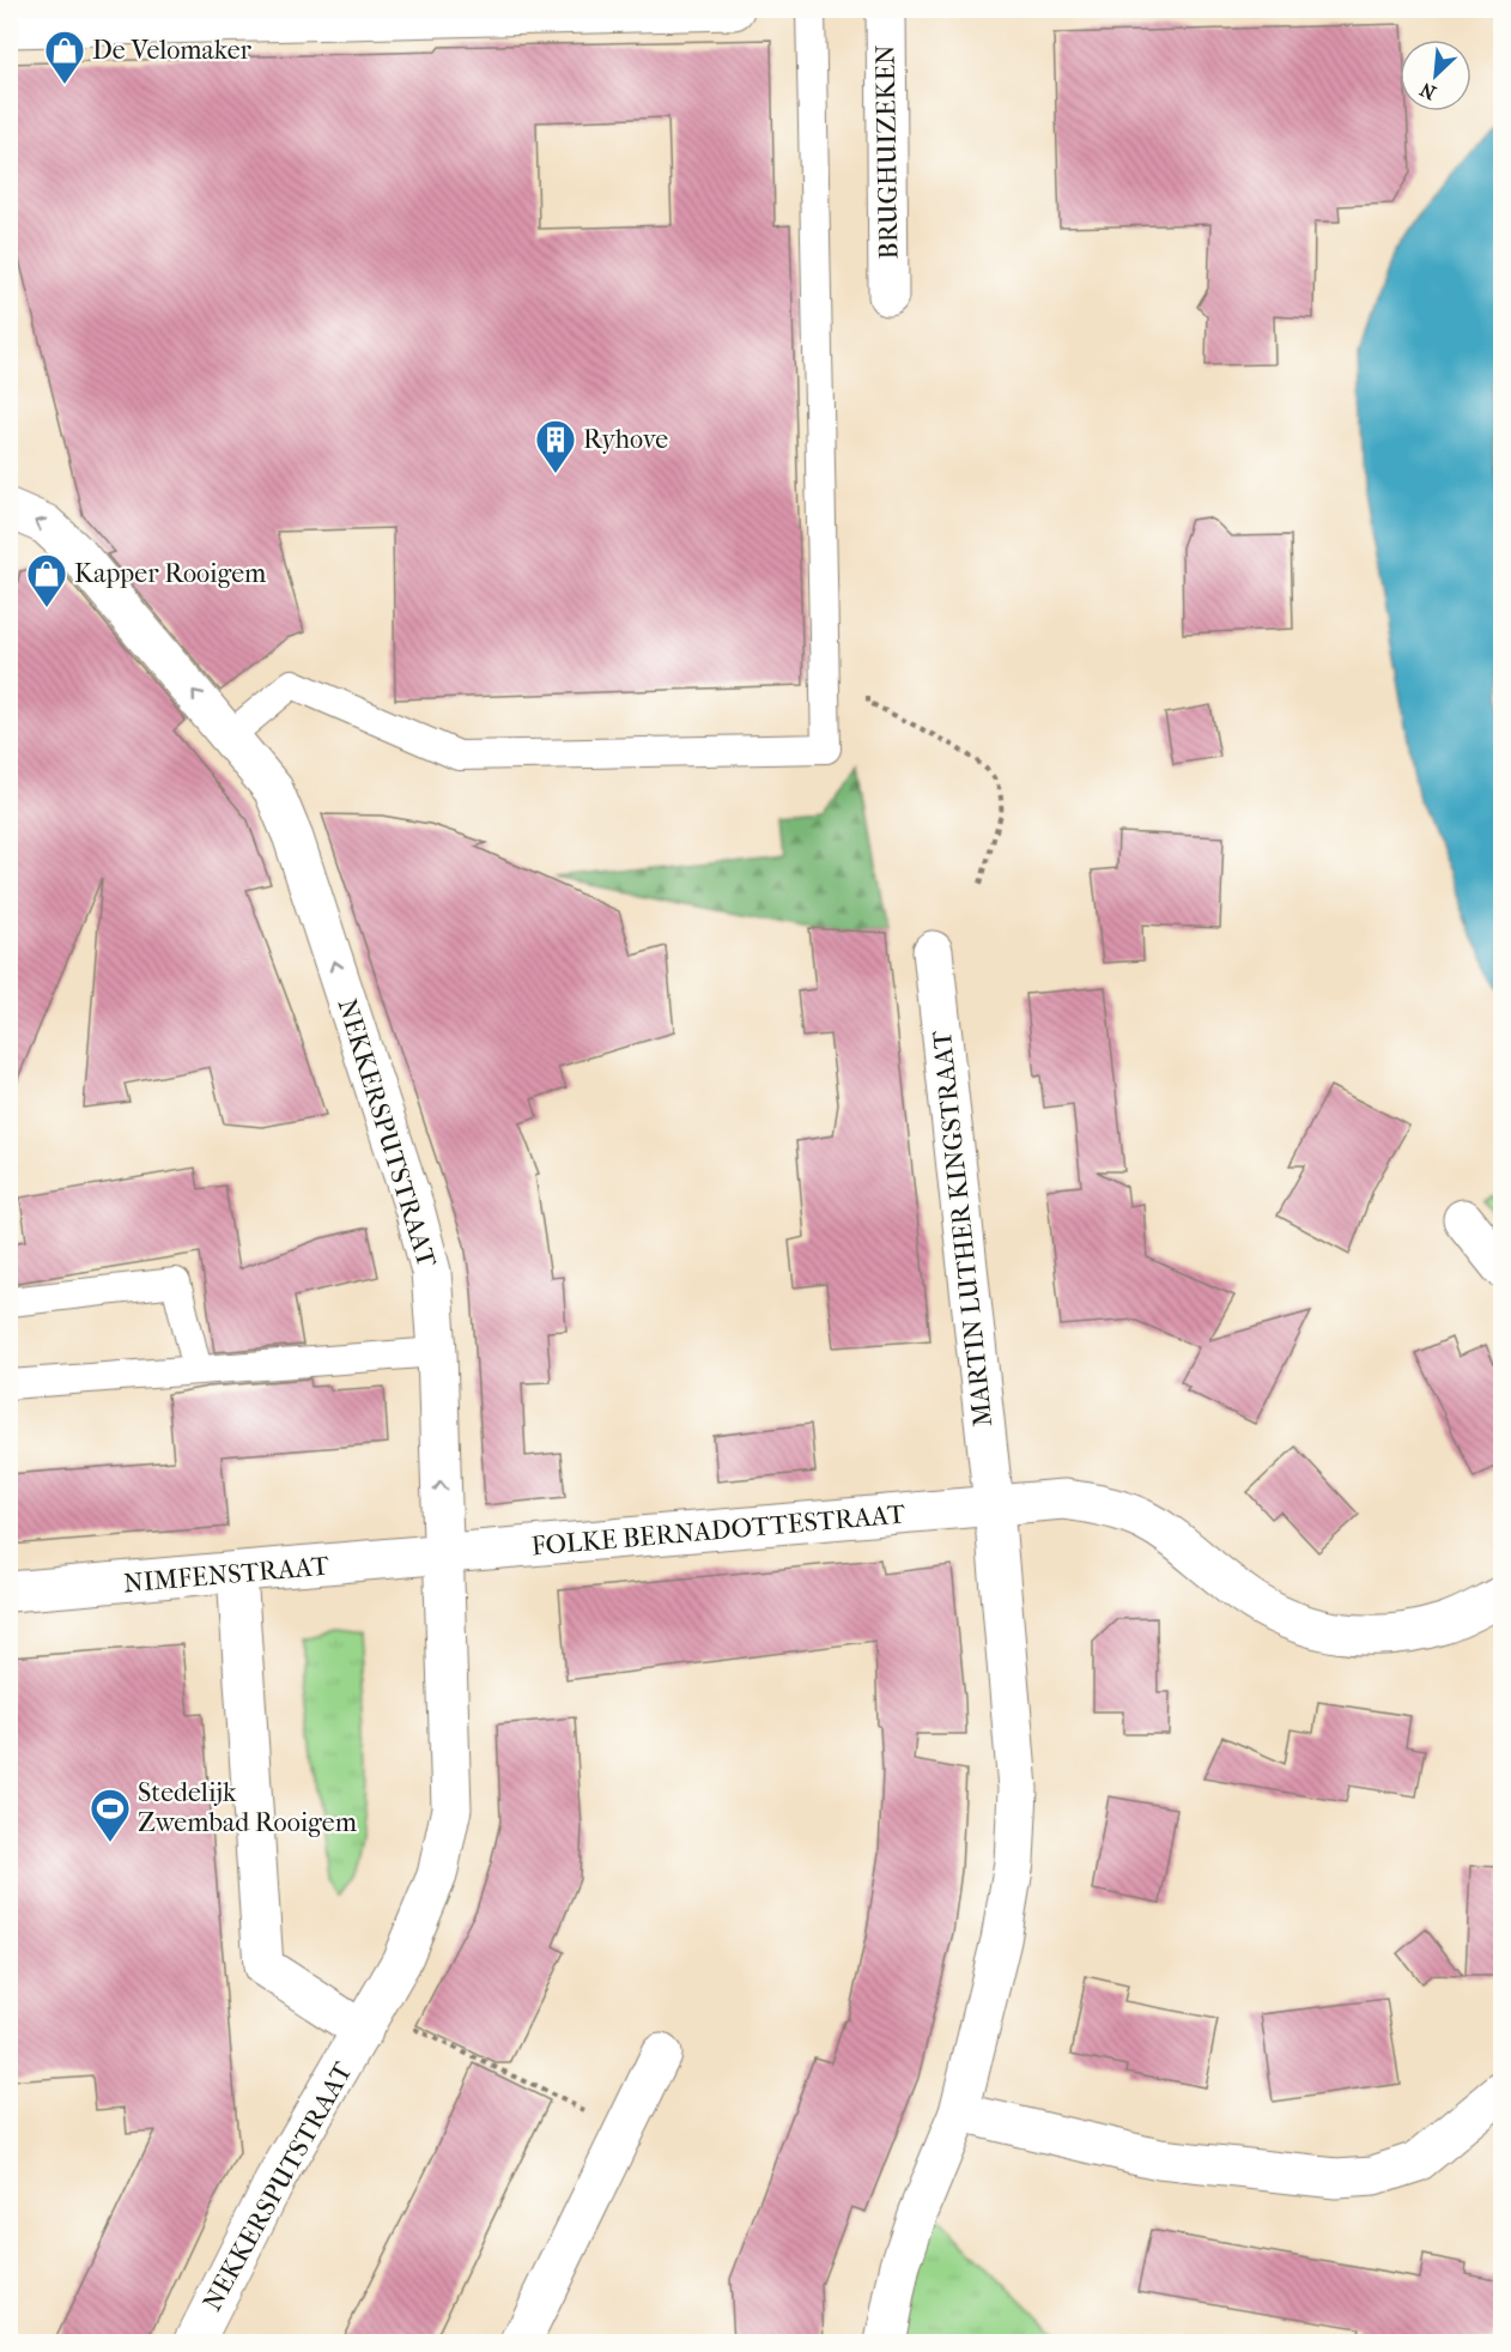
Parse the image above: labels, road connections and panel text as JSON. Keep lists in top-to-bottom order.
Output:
{
  "streets": {
    "street": [
      "BRUGHUIZEKEN",
      "NEKKERSPUTSTRAAT",
      "MARTIN LUTHER KINGSTRAAT",
      "FOLKE BERNADOTTESTRAAT",
      "NIMFENSTRAAT"
    ]
  },
  "crossings": [
    ["NEKKERSPUTSTRAAT", "FOLKE BERNADOTTESTRAAT"],
    ["NEKKERSPUTSTRAAT", "NIMFENSTRAAT"],
    ["MARTIN LUTHER KINGSTRAAT", "FOLKE BERNADOTTESTRAAT"],
    ["FOLKE BERNADOTTESTRAAT", "NIMFENSTRAAT"]
  ],
  "one_way": ["NEKKERSPUTSTRAAT"],
  "places": {
    "shop": ["De Velomaker", "Kapper Rooigem"],
    "building": ["Ryhove"],
    "sports": ["Stedelijk Zwembad Rooigem"]
  },
  "north": "bottom left"
}
